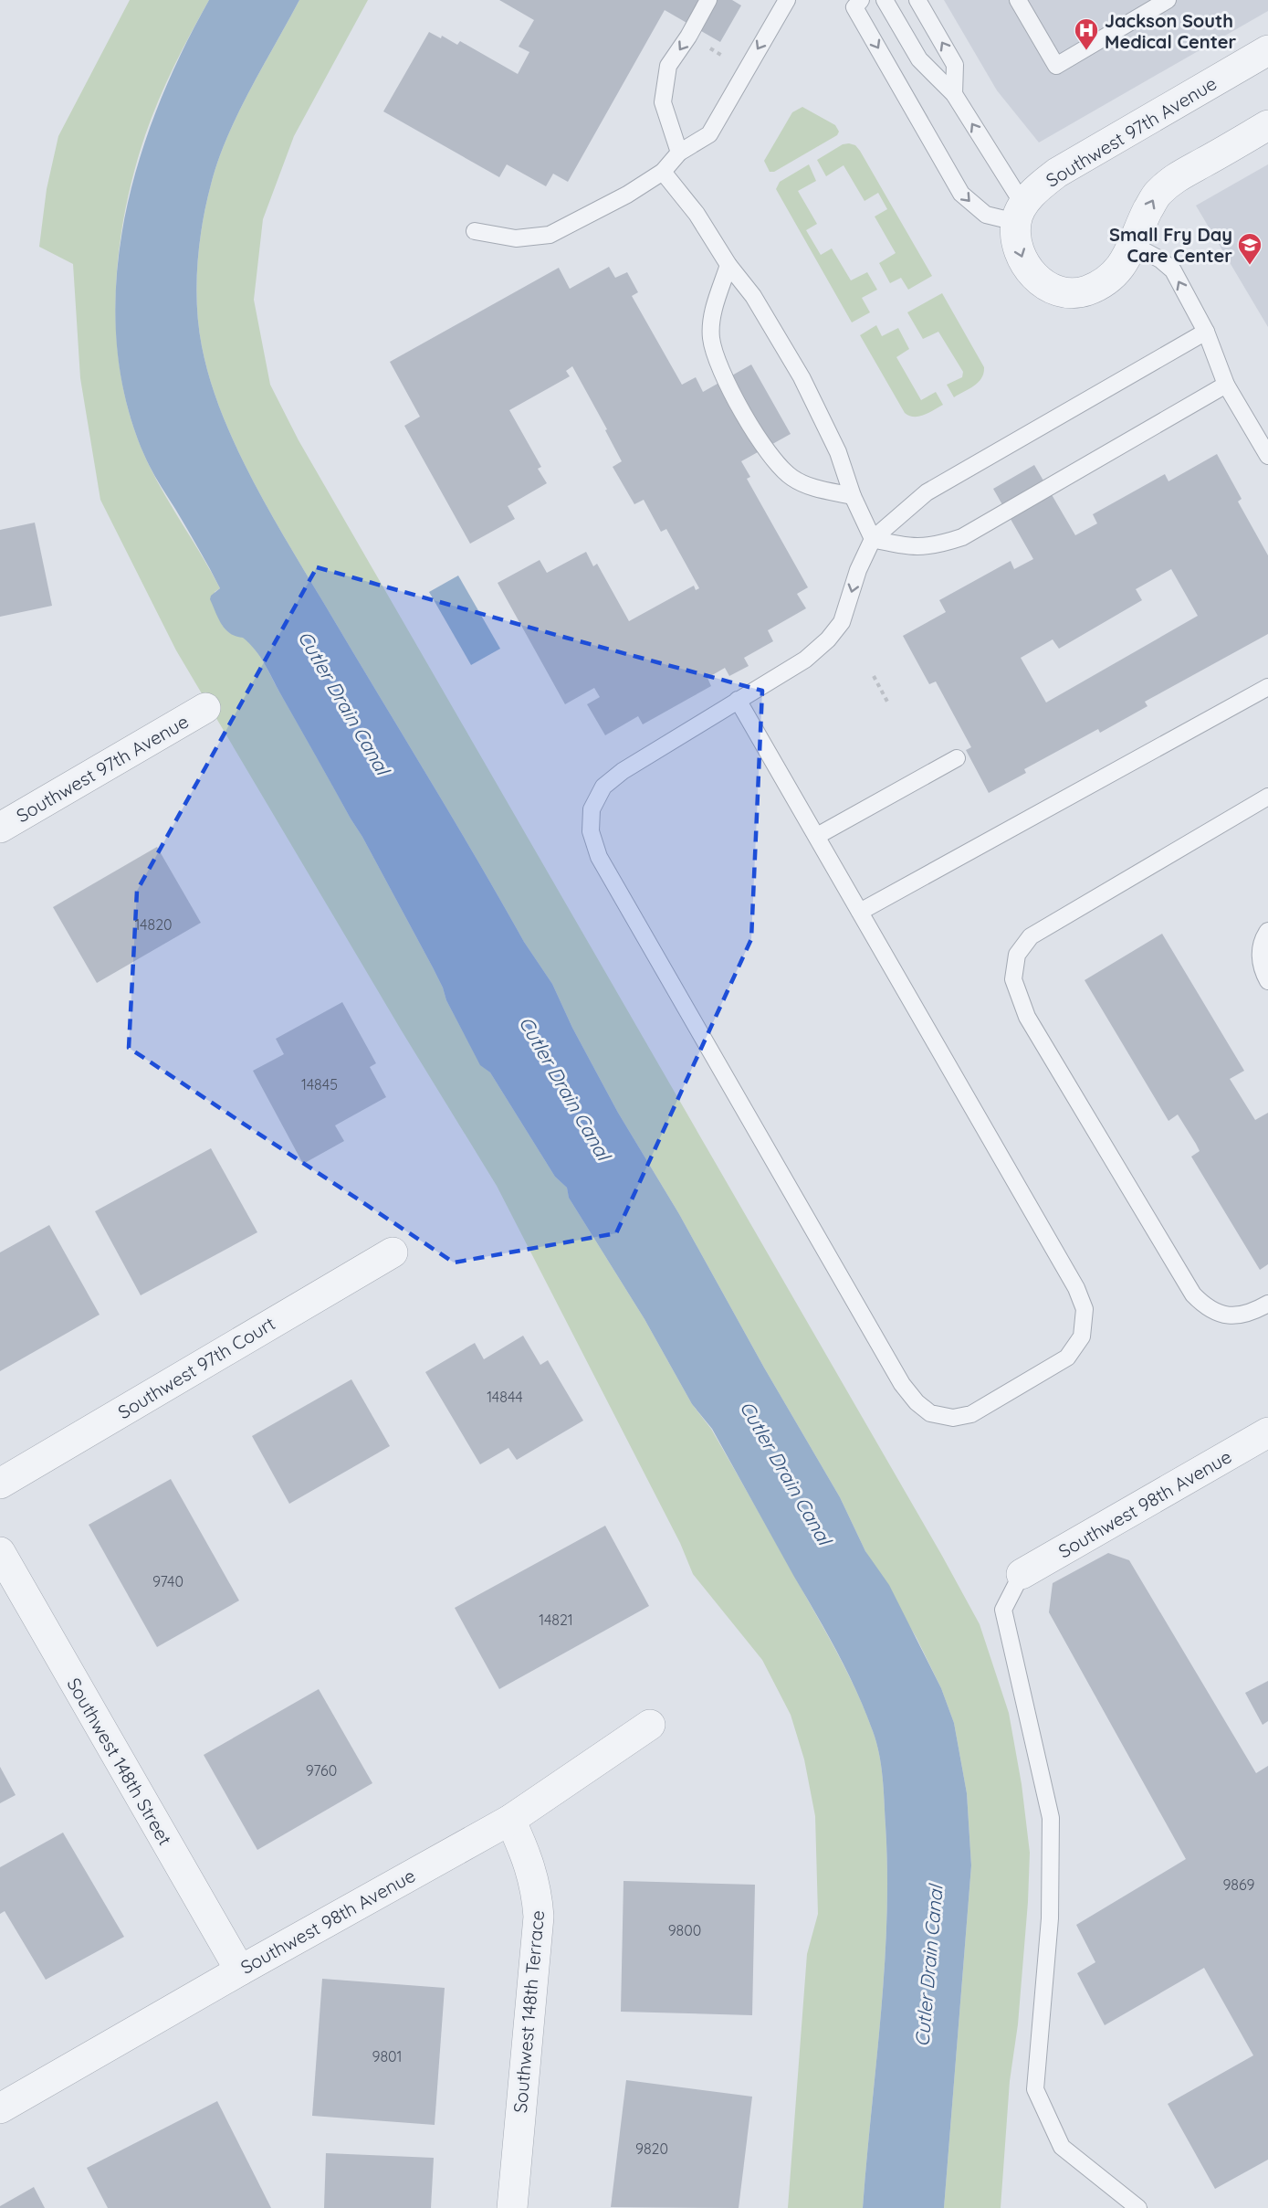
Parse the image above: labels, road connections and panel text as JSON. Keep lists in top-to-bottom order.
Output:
{
  "streets": {
    "street": [
      "Southwest 97th Avenue",
      "Southwest 97th Court",
      "Southwest 98th Avenue",
      "Southwest 148th Street",
      "Southwest 148th Terrace"
    ]
  },
  "crossings": [
    ["Southwest 98th Avenue", "Southwest 148th Street"],
    ["Southwest 98th Avenue", "Southwest 148th Terrace"]
  ],
  "water": ["Cutler Drain Canal"],
  "places": {
    "hospital": ["Jackson South Medical Center"],
    "school or university": ["Small Fry Day Care Center"]
  },
  "house_numbers": [
    "14820",
    "14845",
    "14844",
    "9740",
    "14821",
    "9760",
    "9869",
    "9800",
    "9801",
    "9820"
  ]
}
